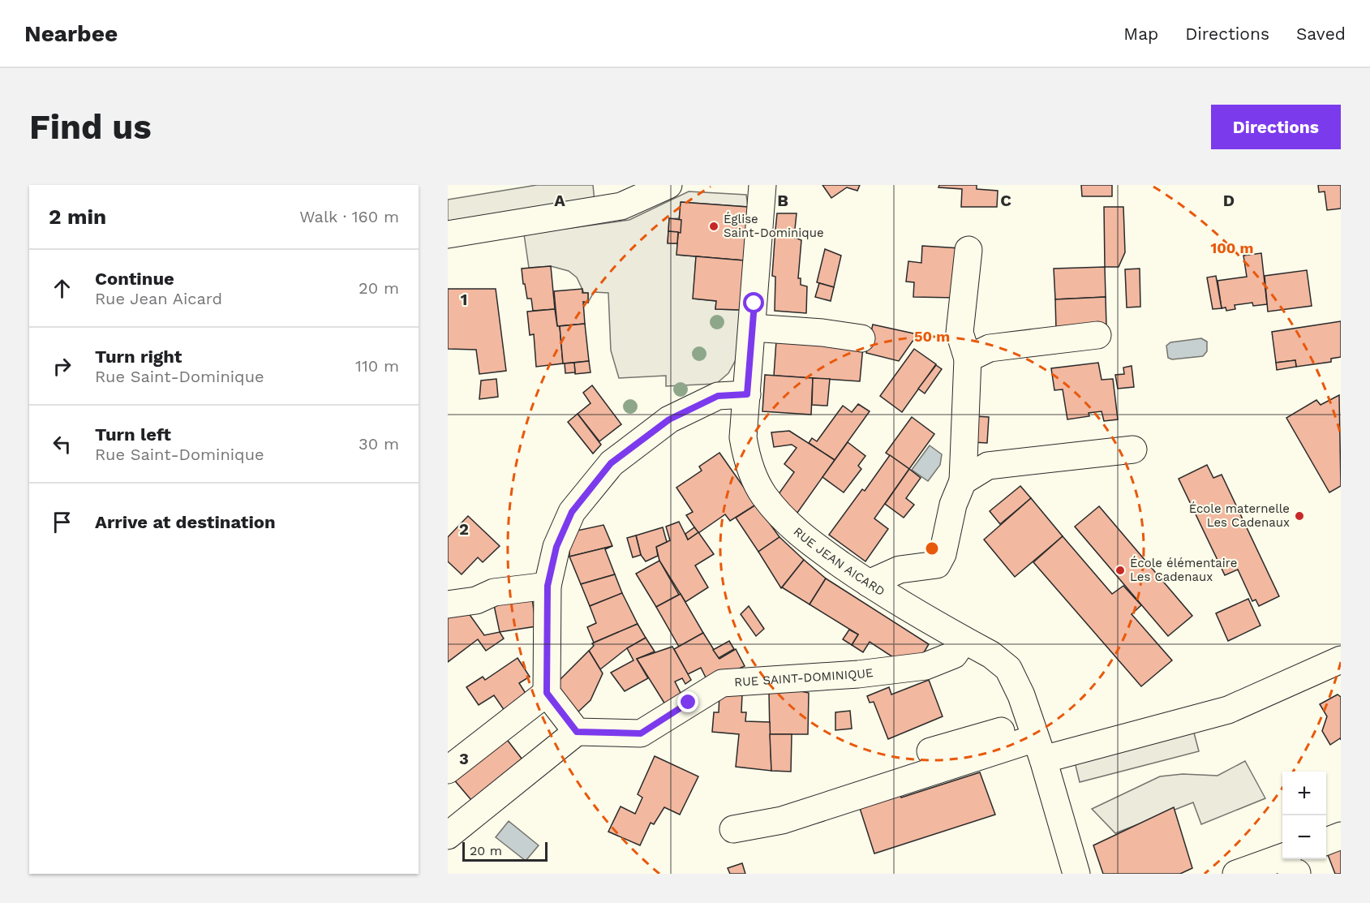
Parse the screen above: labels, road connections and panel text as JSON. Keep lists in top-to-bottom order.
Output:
{
  "streets": {
    "street": ["RUE JEAN AICARD", "RUE SAINT-DOMINIQUE"]
  },
  "crossings": [
    ["RUE JEAN AICARD", "RUE SAINT-DOMINIQUE"]
  ],
  "places": ["Église Saint-Dominique", "École maternelle Les Cadenaux", "École élémentaire Les Cadenaux"],
  "scale_bar": "20 m",
  "page": {
    "header": "Nearbee",
    "nav": ["Map", "Directions", "Saved"],
    "buttons": "Directions",
    "title": "Find us",
    "heading": ["2 min", "Walk · 160 m"],
    "list": [
      ["Continue", "Rue Jean Aicard", "20 m"],
      ["Turn right", "Rue Saint-Dominique", "110 m"],
      ["Turn left", "Rue Saint-Dominique", "30 m"],
      "Arrive at destination"
    ],
    "map_buttons": ["+", "−"],
    "scale": "20 m"
  },
  "grid": {
    "columns": [
      "A",
      "B",
      "C",
      "D"
    ],
    "rows": ["1", "2", "3"]
  },
  "rings": ["100 m", "50 m"]
}
